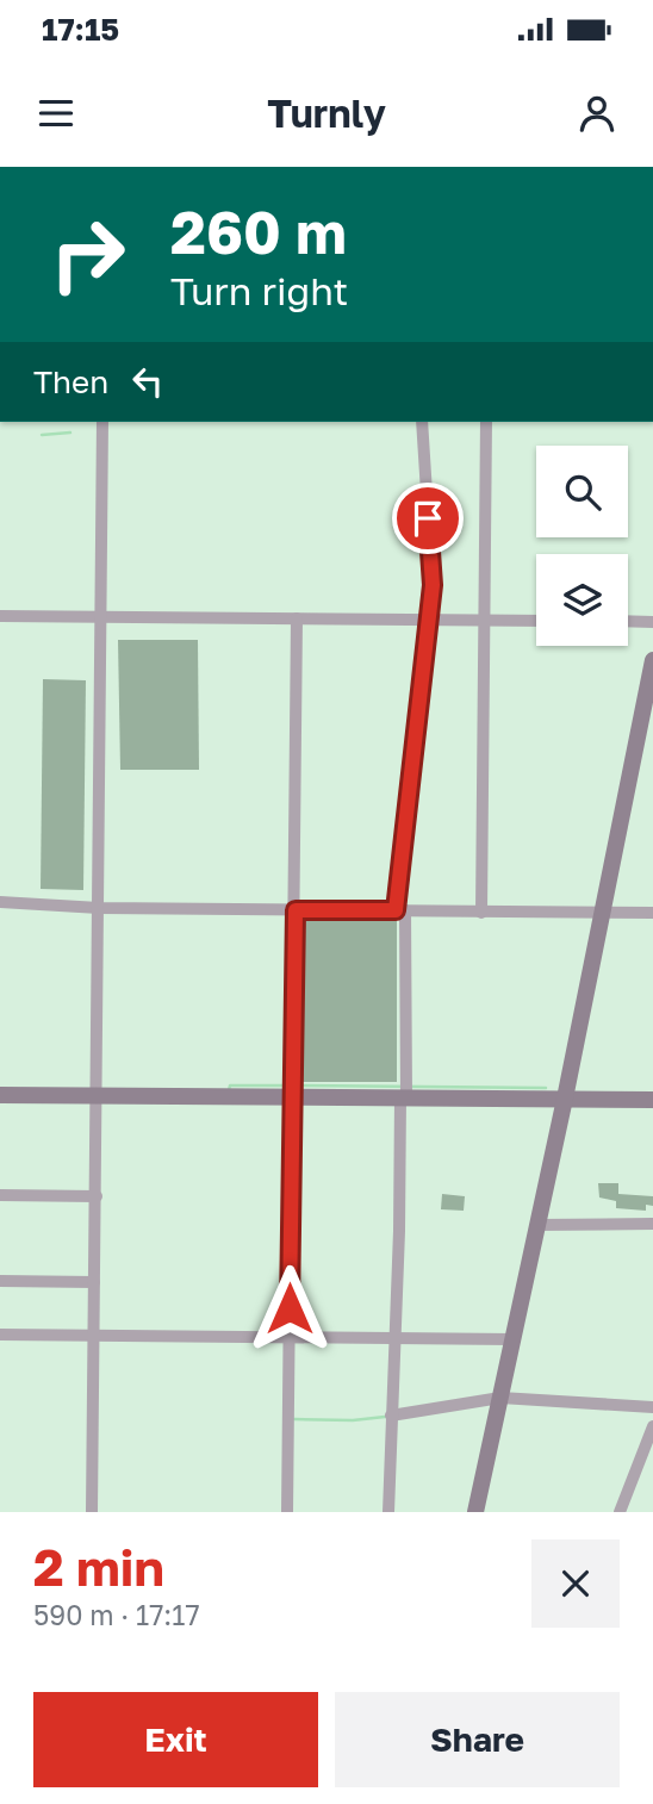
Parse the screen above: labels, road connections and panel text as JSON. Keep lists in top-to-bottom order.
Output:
{
  "page": {
    "status": "17:15",
    "header": "Turnly",
    "turn": ["260 m", "Turn right"],
    "then": "Then",
    "heading": ["2 min", "590 m · 17:17"],
    "buttons": ["Exit", "Share"]
  }
}
